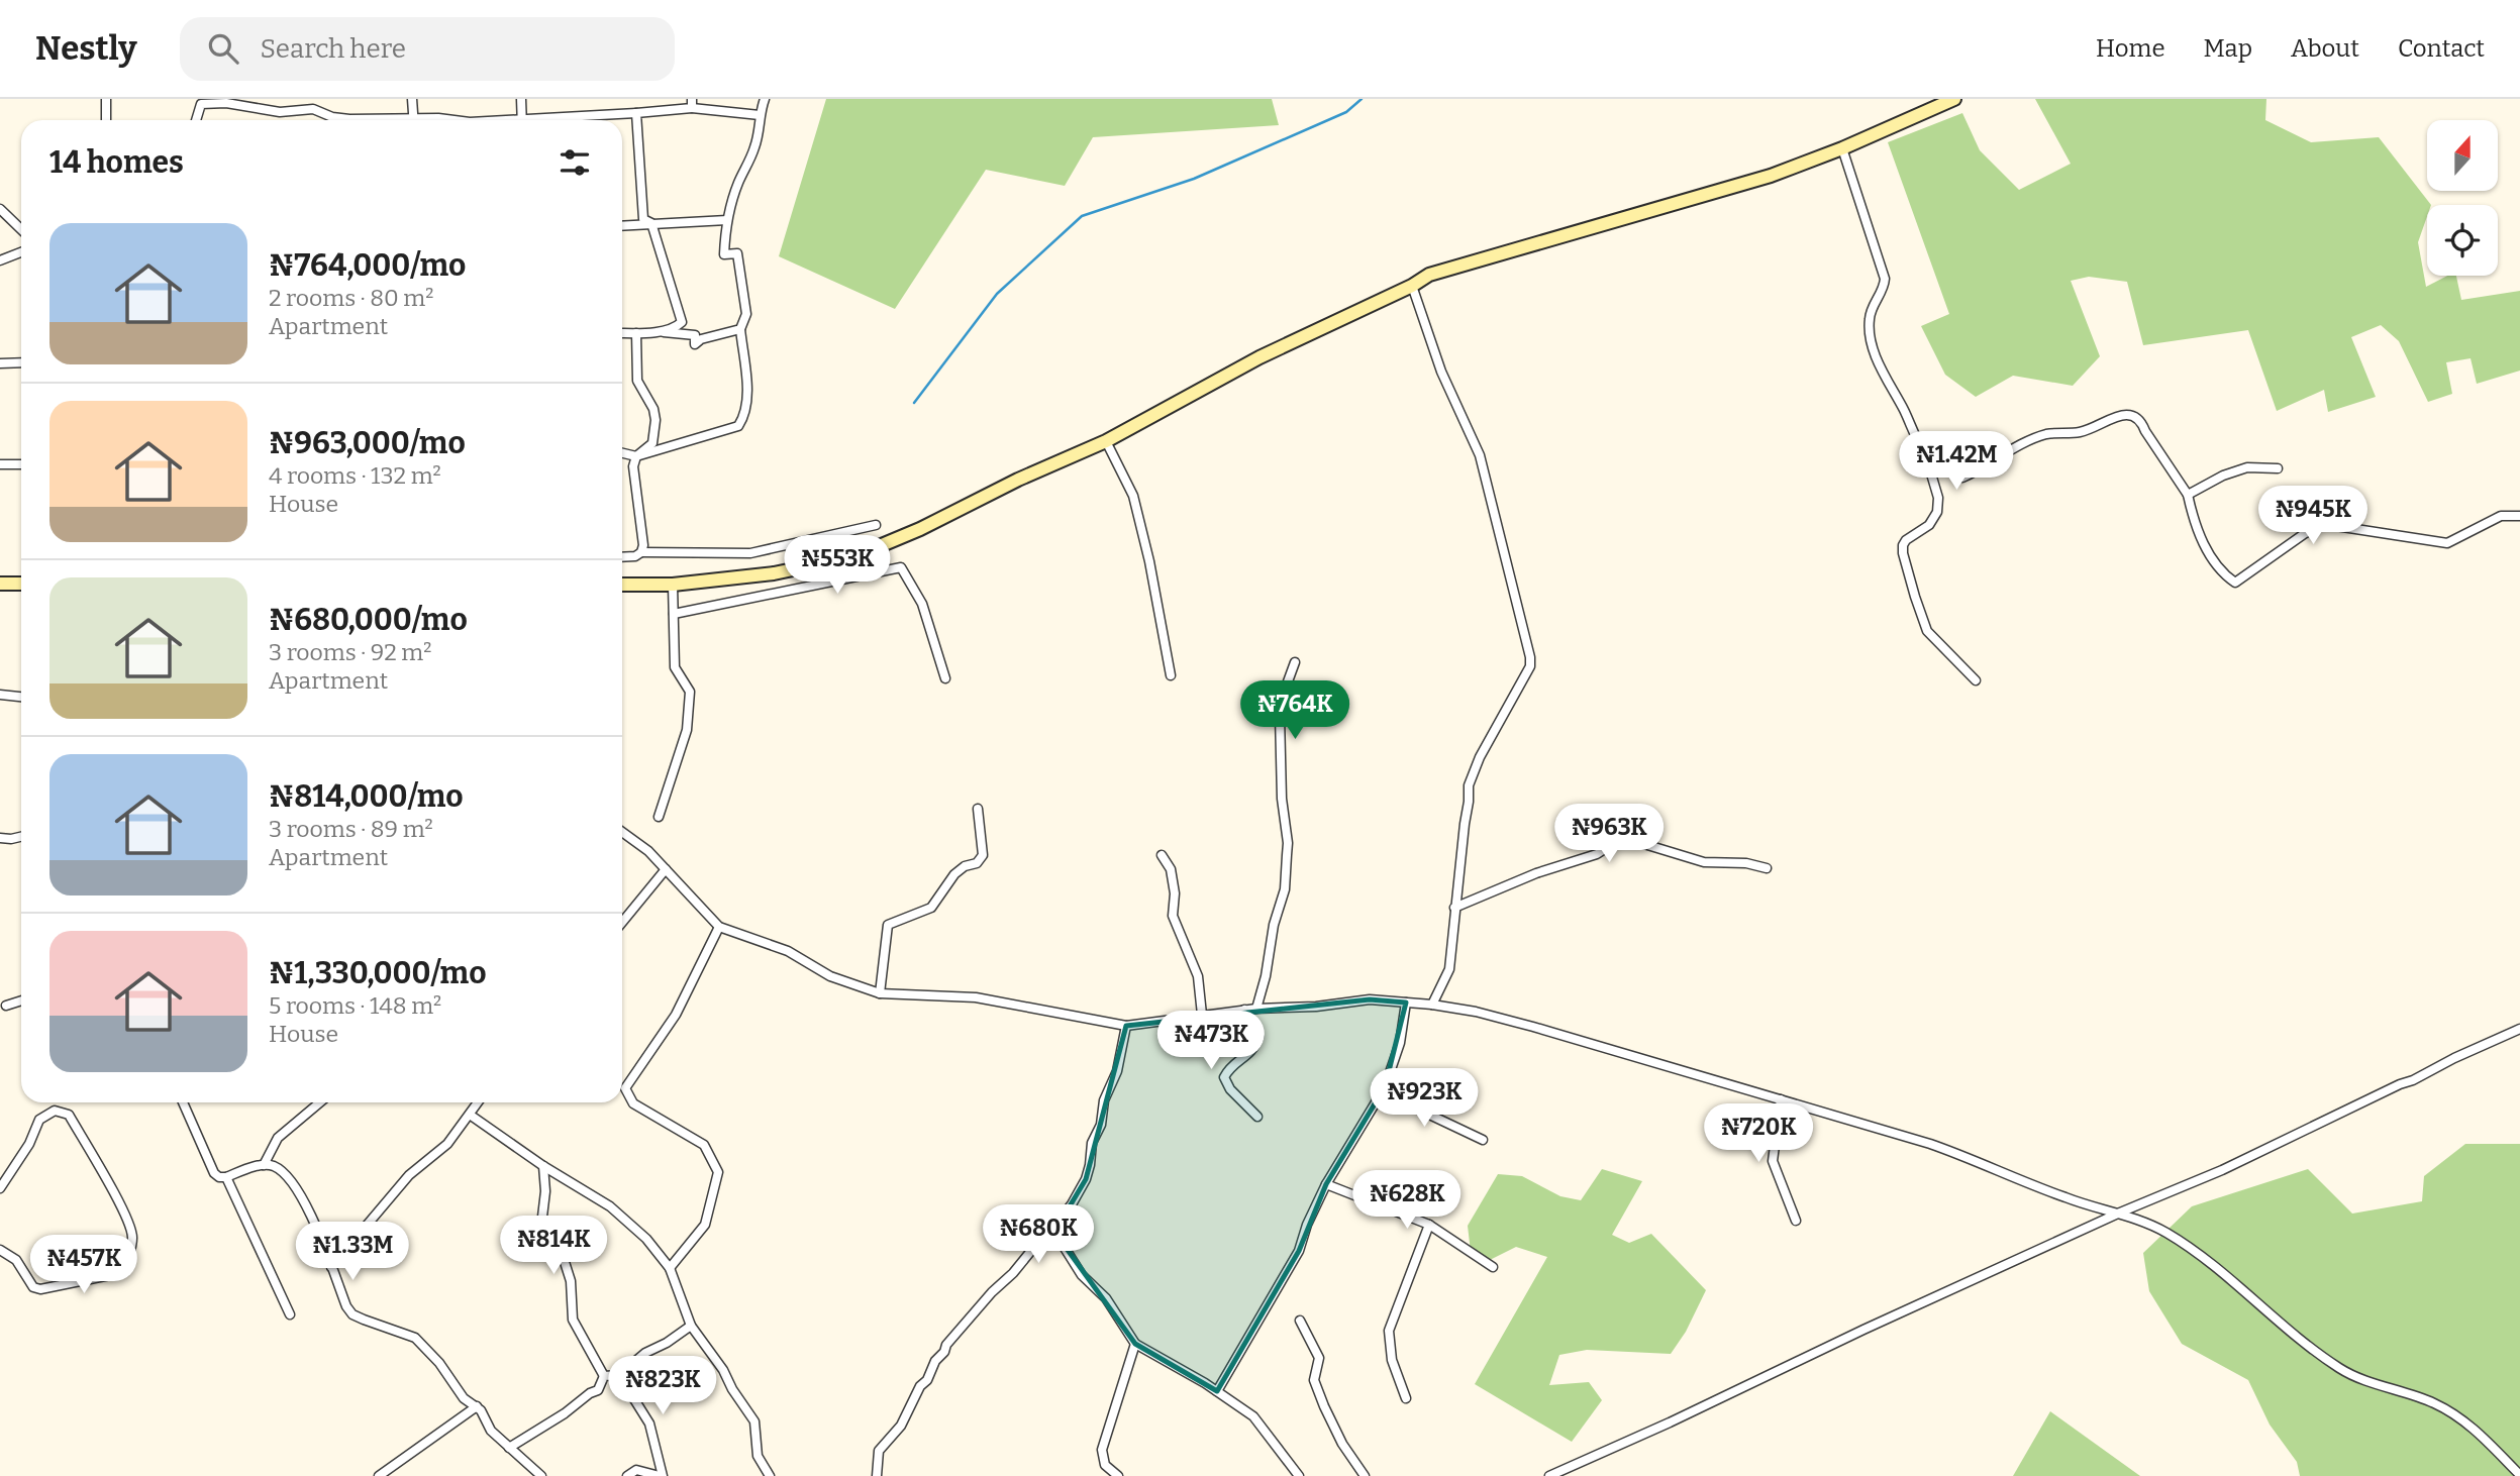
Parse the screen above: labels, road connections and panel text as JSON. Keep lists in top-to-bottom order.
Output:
{
  "north": "top",
  "page": {
    "header": "Nestly",
    "search": "Search here",
    "nav": [
      "Home",
      "Map",
      "About",
      "Contact"
    ],
    "heading": "14 homes",
    "list": [
      {
        "name": "₦764,000/mo",
        "note": "2 rooms · 80 m² · Apartment"
      },
      {
        "name": "₦963,000/mo",
        "note": "4 rooms · 132 m² · House"
      },
      {
        "name": "₦680,000/mo",
        "note": "3 rooms · 92 m² · Apartment"
      },
      {
        "name": "₦814,000/mo",
        "note": "3 rooms · 89 m² · Apartment"
      },
      {
        "name": "₦1,330,000/mo",
        "note": "5 rooms · 148 m² · House"
      }
    ],
    "price": [
      "₦1.42M",
      "₦945K",
      "₦553K",
      "₦764K",
      "₦963K",
      "₦473K",
      "₦923K",
      "₦720K",
      "₦628K",
      "₦680K",
      "₦814K",
      "₦1.33M",
      "₦457K",
      "₦823K"
    ]
  }
}
